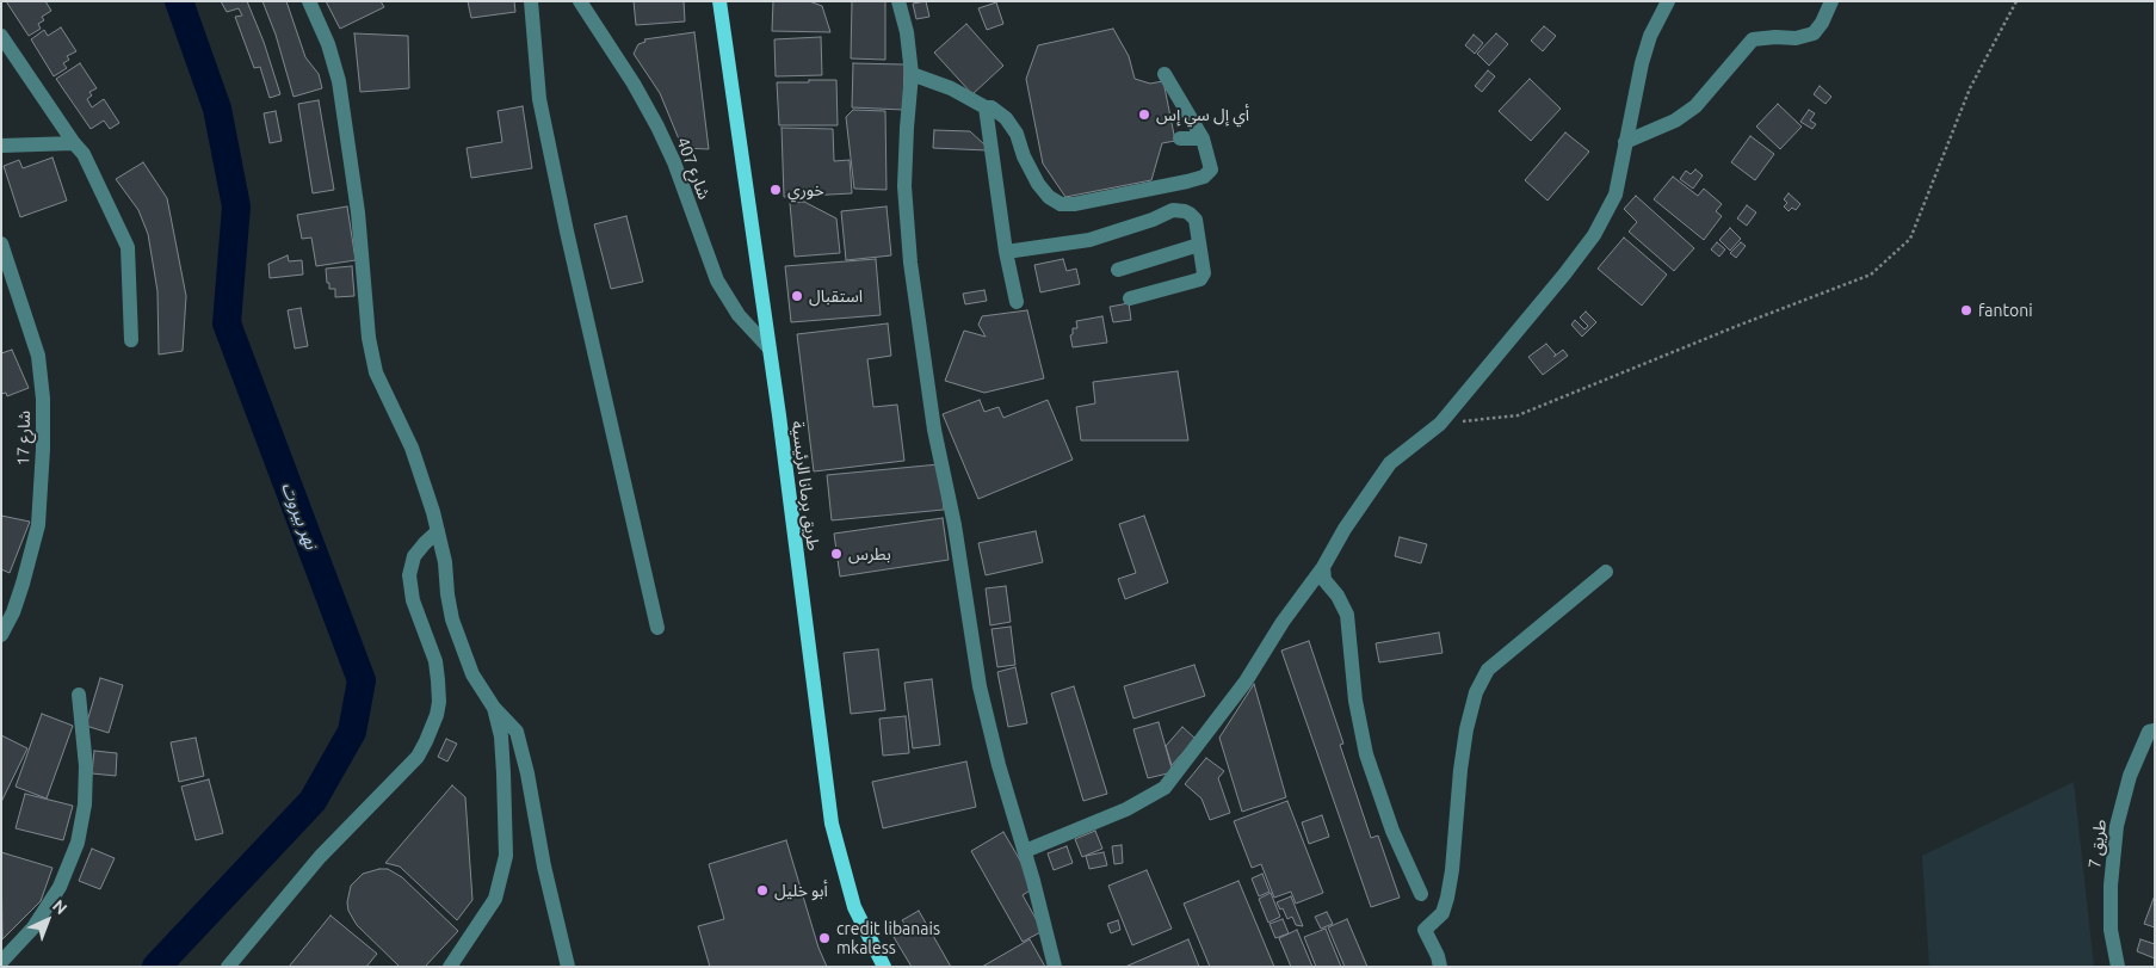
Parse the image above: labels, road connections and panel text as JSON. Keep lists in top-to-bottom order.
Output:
{
  "streets": {
    "main road": ["طريق برمانا الرئيسية"],
    "street": ["شارع 407", "شارع 17", "طريق 7"]
  },
  "crossings": [
    ["شارع 407", "طريق برمانا الرئيسية"]
  ],
  "water": ["نهر بيروت"],
  "places": [
    "أي إل سي إس",
    "خوري",
    "استقبال",
    "fantoni",
    "بطرس",
    "أبو خليل",
    "credit libanais mkaless"
  ],
  "north": "top right"
}
